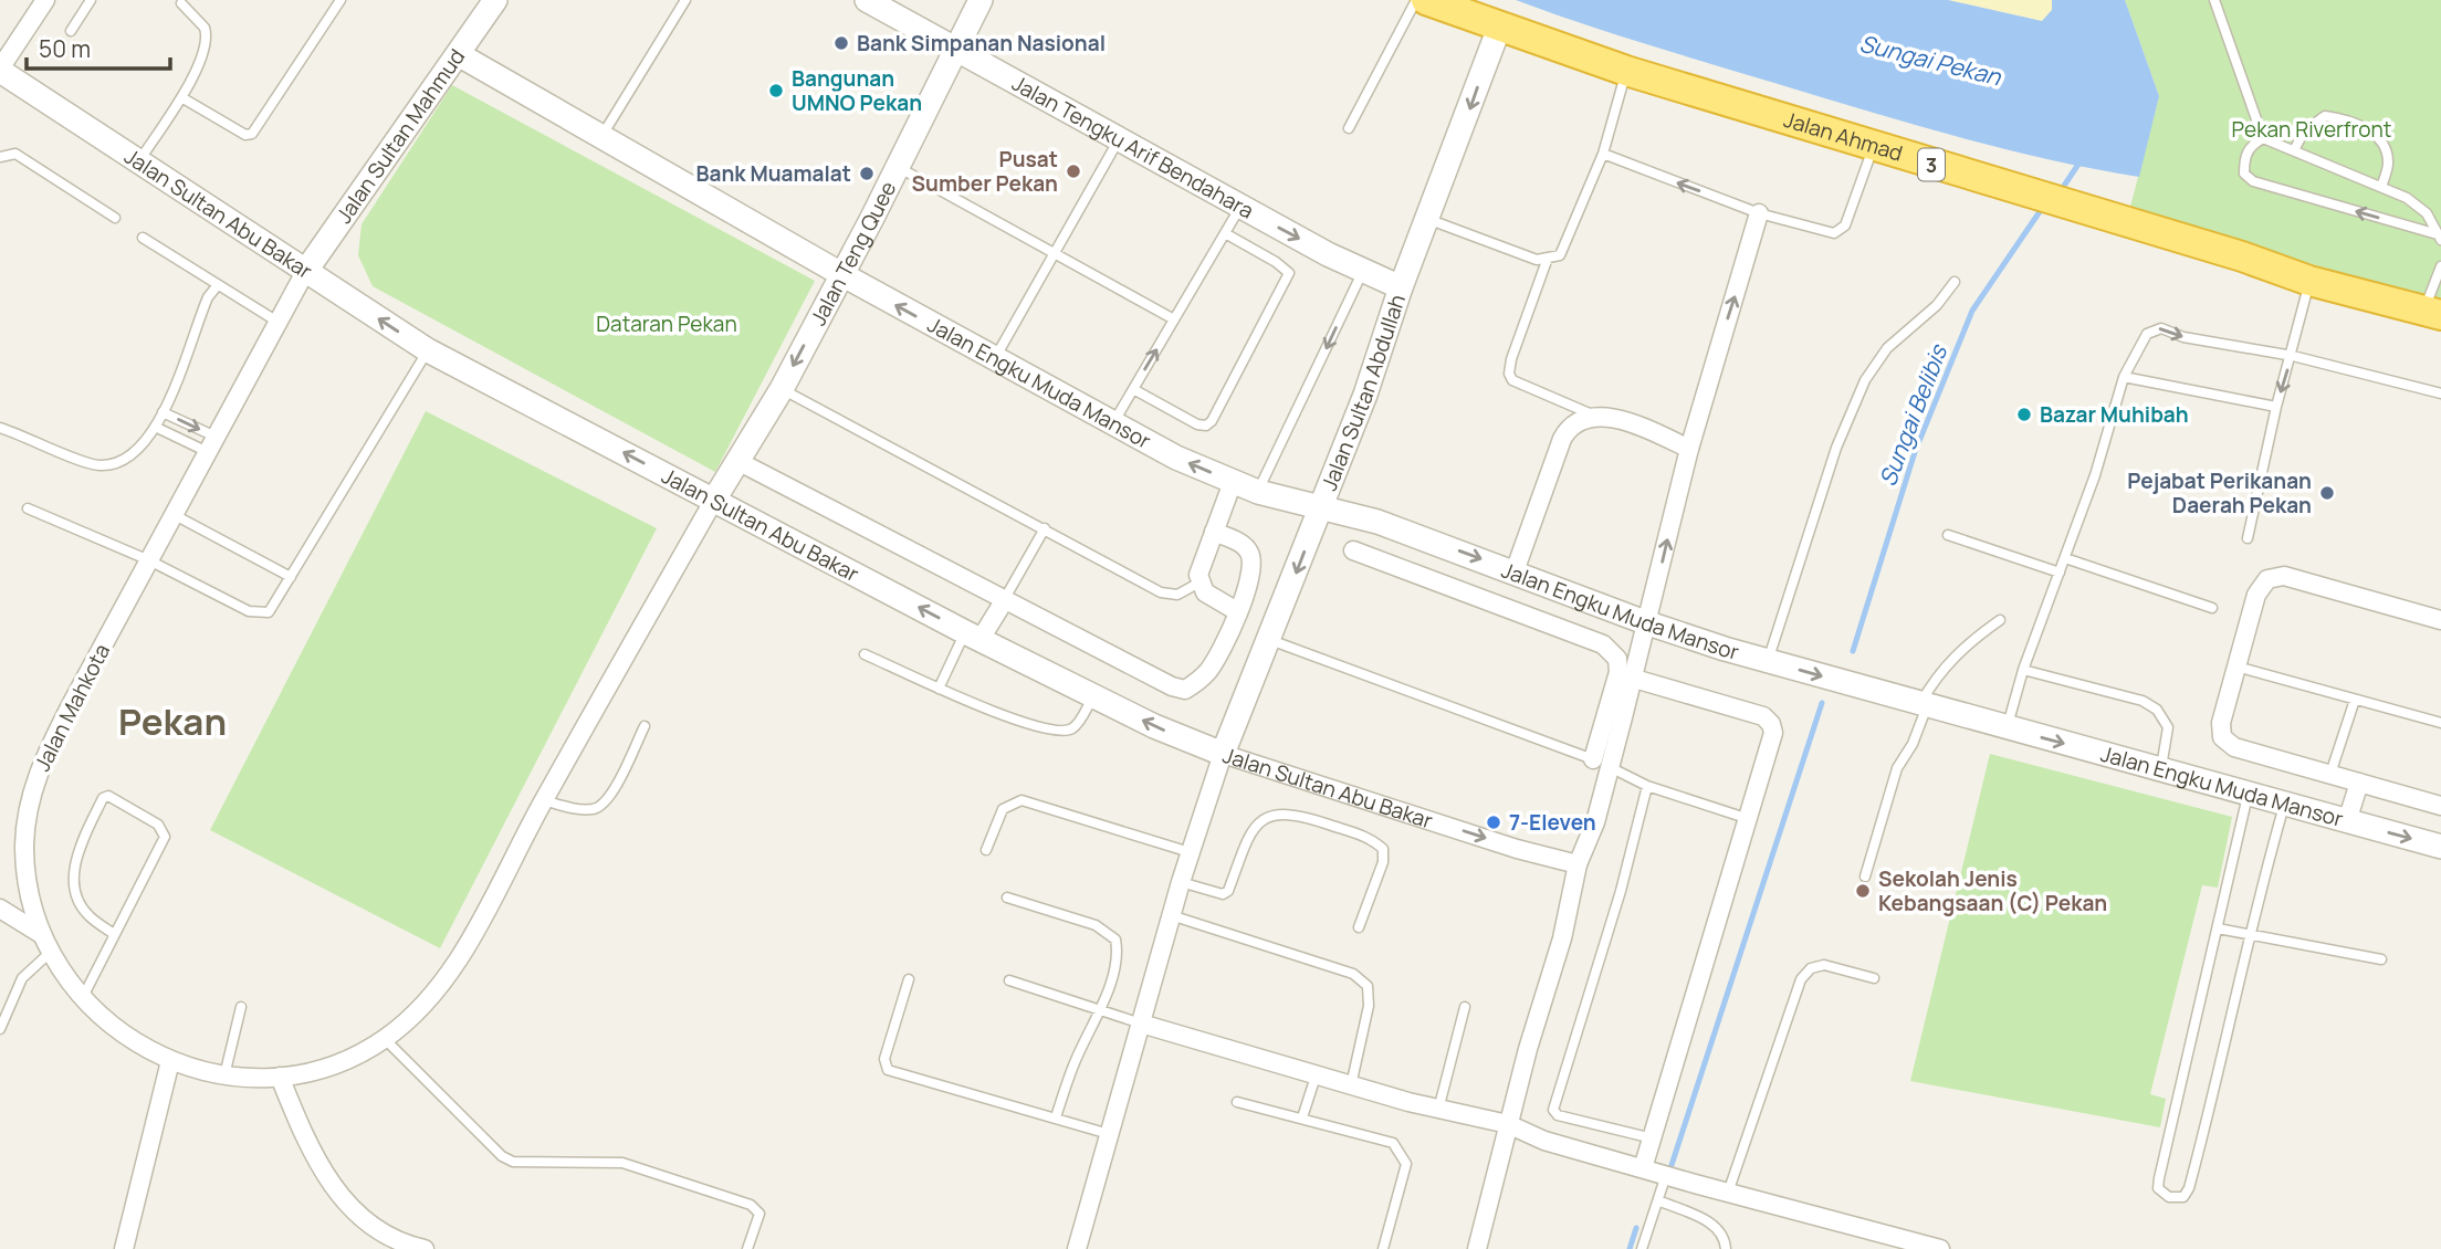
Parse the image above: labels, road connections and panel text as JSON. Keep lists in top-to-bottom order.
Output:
{
  "streets": {
    "highway": ["Jalan Ahmad", "3"],
    "street": [
      "Jalan Sultan Mahmud",
      "Jalan Tengku Arif Bendahara",
      "Jalan Sultan Abu Bakar",
      "Jalan Teng Quee",
      "Jalan Engku Muda Mansor",
      "Jalan Sultan Abdullah",
      "Jalan Mahkota"
    ]
  },
  "crossings": [
    ["Jalan Sultan Mahmud", "Jalan Sultan Abu Bakar"],
    ["Jalan Sultan Mahmud", "Jalan Engku Muda Mansor"],
    ["Jalan Sultan Mahmud", "Jalan Mahkota"],
    ["Jalan Ahmad", "Jalan Sultan Abdullah"],
    ["Jalan Tengku Arif Bendahara", "Jalan Teng Quee"],
    ["Jalan Tengku Arif Bendahara", "Jalan Sultan Abdullah"],
    ["Jalan Sultan Abu Bakar", "Jalan Teng Quee"],
    ["Jalan Sultan Abu Bakar", "Jalan Sultan Abdullah"],
    ["Jalan Sultan Abu Bakar", "Jalan Mahkota"],
    ["Jalan Teng Quee", "Jalan Engku Muda Mansor"],
    ["Jalan Teng Quee", "Jalan Mahkota"],
    ["Jalan Engku Muda Mansor", "Jalan Sultan Abdullah"]
  ],
  "districts": ["Pekan"],
  "water": ["Sungai Pekan", "Sungai Belibis"],
  "parks": ["Pekan Riverfront", "Dataran Pekan"],
  "places": [
    "Bank Simpanan Nasional",
    "Bangunan UMNO Pekan",
    "Pusat Sumber Pekan",
    "Bank Muamalat",
    "Bazar Muhibah",
    "Pejabat Perikanan Daerah Pekan",
    "7-Eleven",
    "Sekolah Jenis Kebangsaan (C) Pekan"
  ],
  "scale_bar": "50 m"
}
